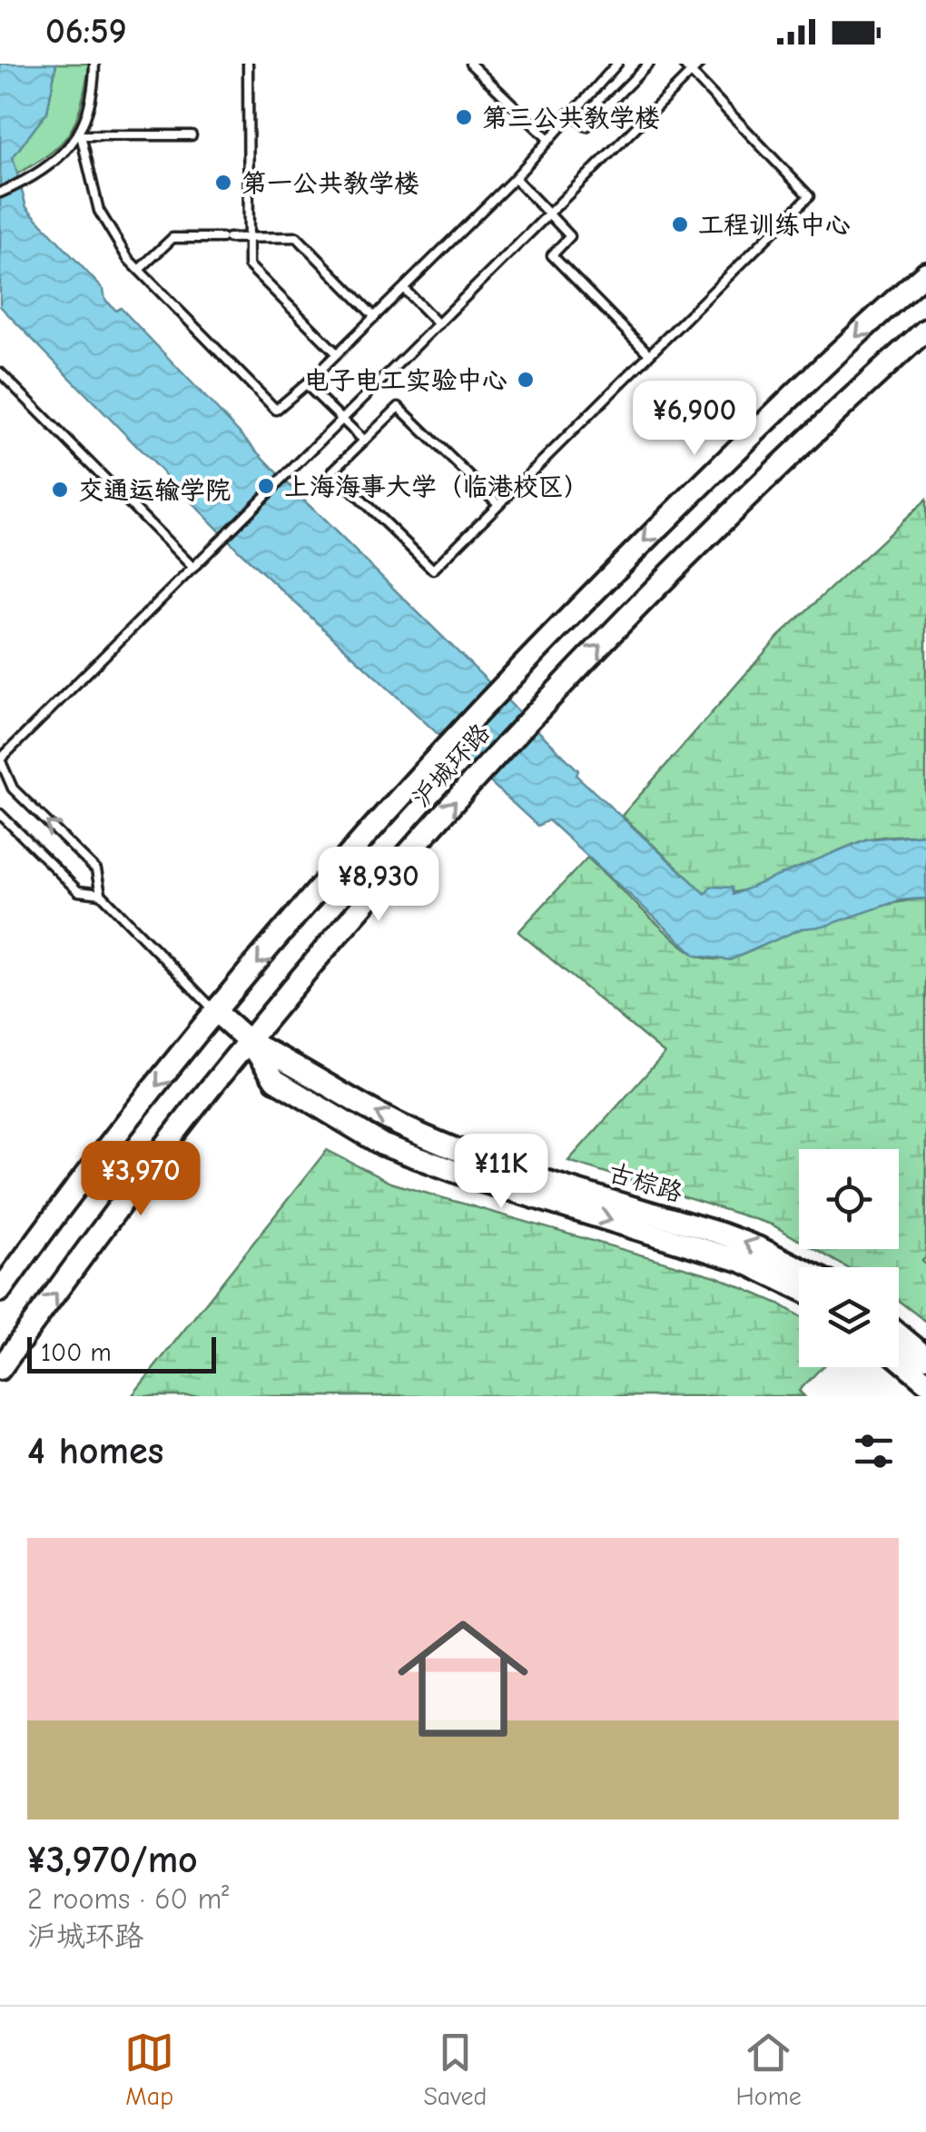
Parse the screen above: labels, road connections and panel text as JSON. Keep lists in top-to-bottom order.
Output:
{
  "streets": {
    "main road": ["沪城环路", "古棕路"]
  },
  "crossings": [
    ["沪城环路", "古棕路"]
  ],
  "places": [
    "第三公共教学楼",
    "第一公共教学楼",
    "工程训练中心",
    "电子电工实验中心",
    "上海海事大学（临港校区）",
    "交通运输学院"
  ],
  "scale_bar": "100 m",
  "page": {
    "status": "06:59",
    "price": [
      "¥6,900",
      "¥8,930",
      "¥11K",
      "¥3,970"
    ],
    "scale": "100 m",
    "heading": "4 homes",
    "list": [
      {
        "name": "¥3,970/mo",
        "note": "2 rooms · 60 m² · 沪城环路"
      }
    ],
    "tabs": ["Map", "Saved", "Home"]
  }
}
